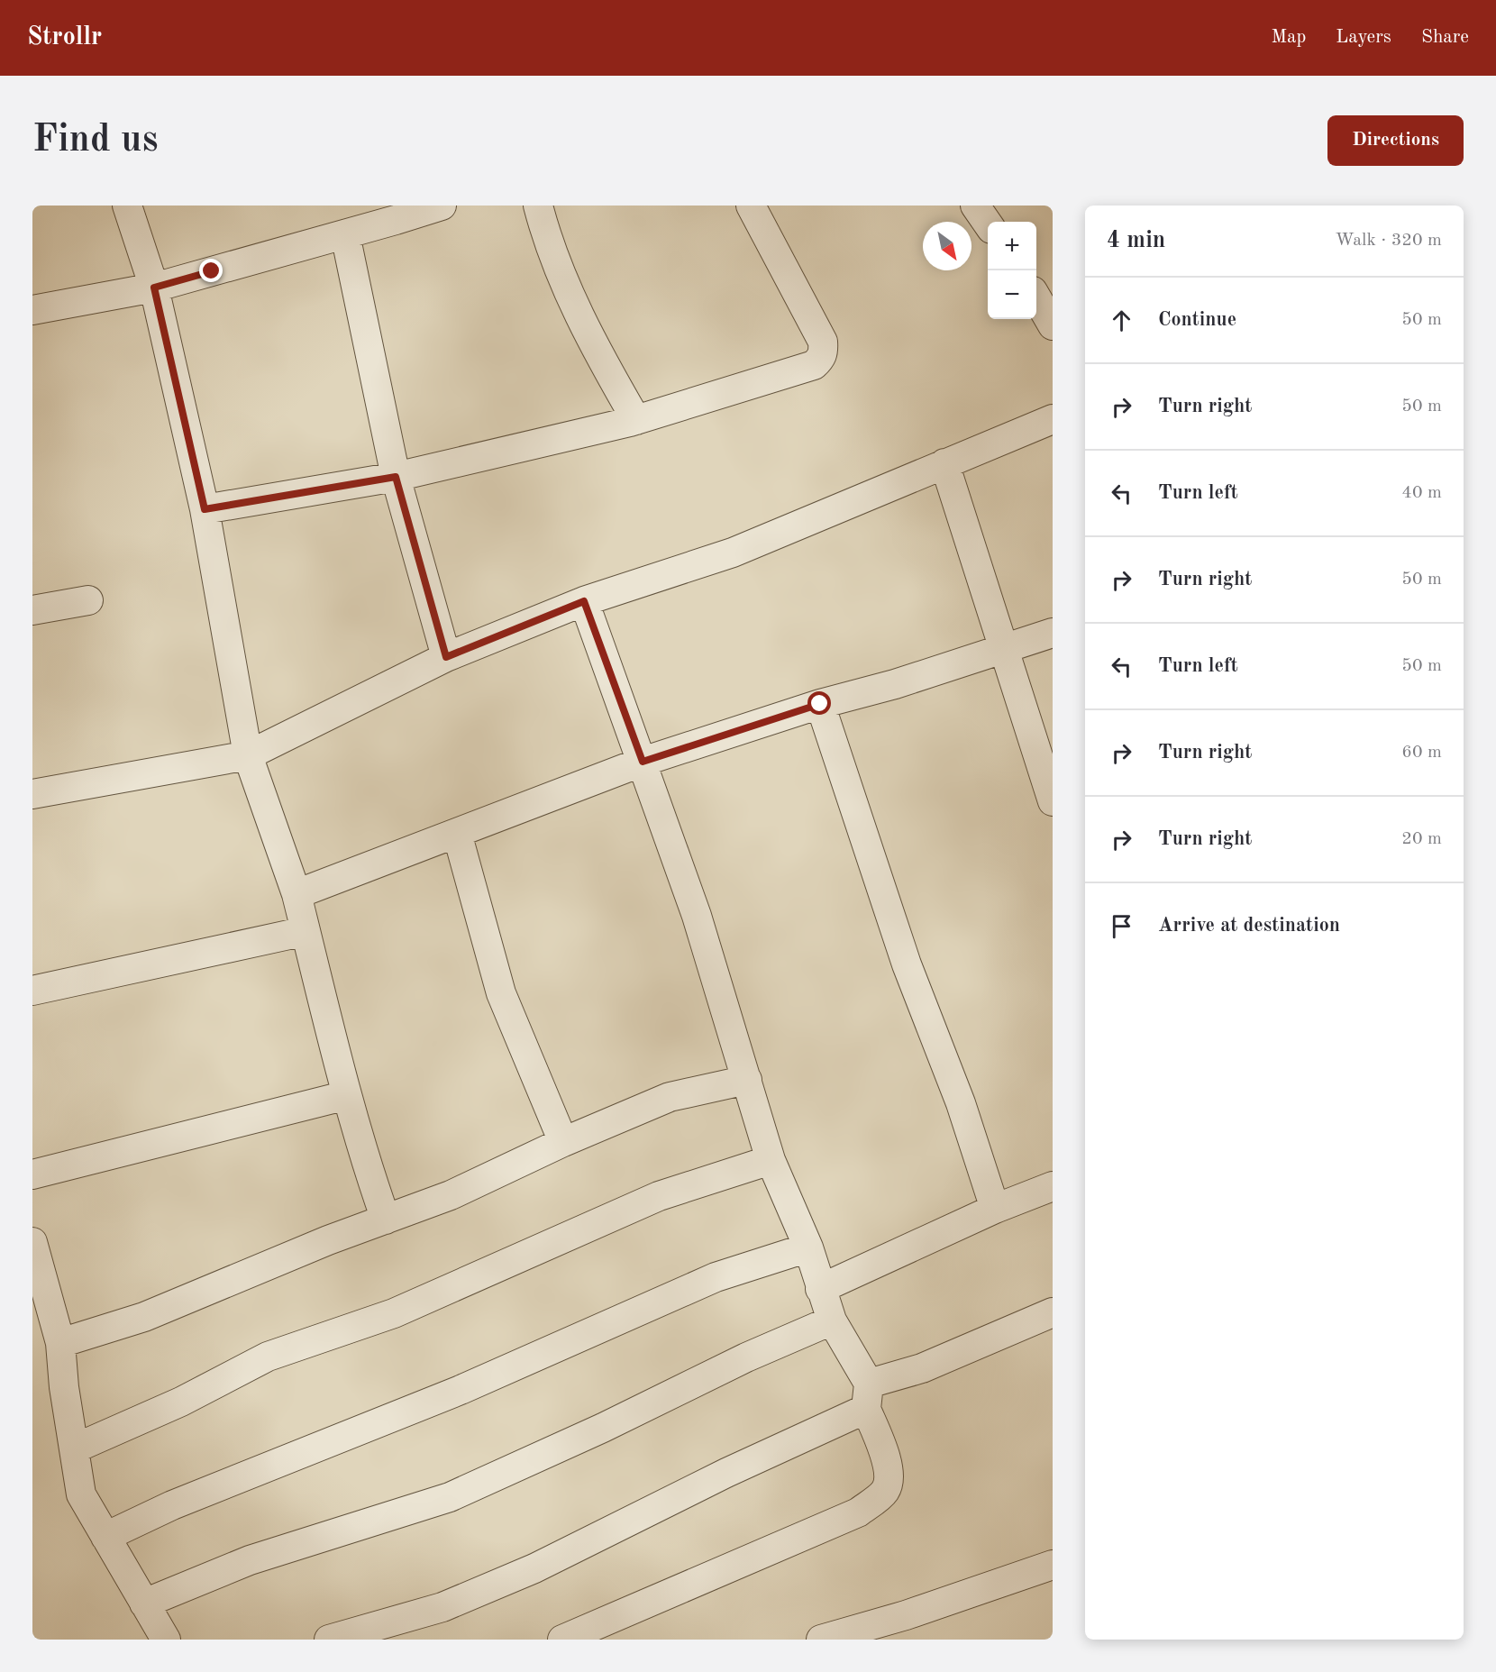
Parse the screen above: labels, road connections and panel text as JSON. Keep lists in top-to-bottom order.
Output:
{
  "north": "bottom right",
  "page": {
    "header": "Strollr",
    "nav": ["Map", "Layers", "Share"],
    "buttons": "Directions",
    "title": "Find us",
    "heading": ["4 min", "Walk · 320 m"],
    "map_buttons": ["+", "−"],
    "list": [
      ["Continue", "50 m"],
      ["Turn right", "50 m"],
      ["Turn left", "40 m"],
      ["Turn right", "50 m"],
      ["Turn left", "50 m"],
      ["Turn right", "60 m"],
      ["Turn right", "20 m"],
      "Arrive at destination"
    ]
  }
}
